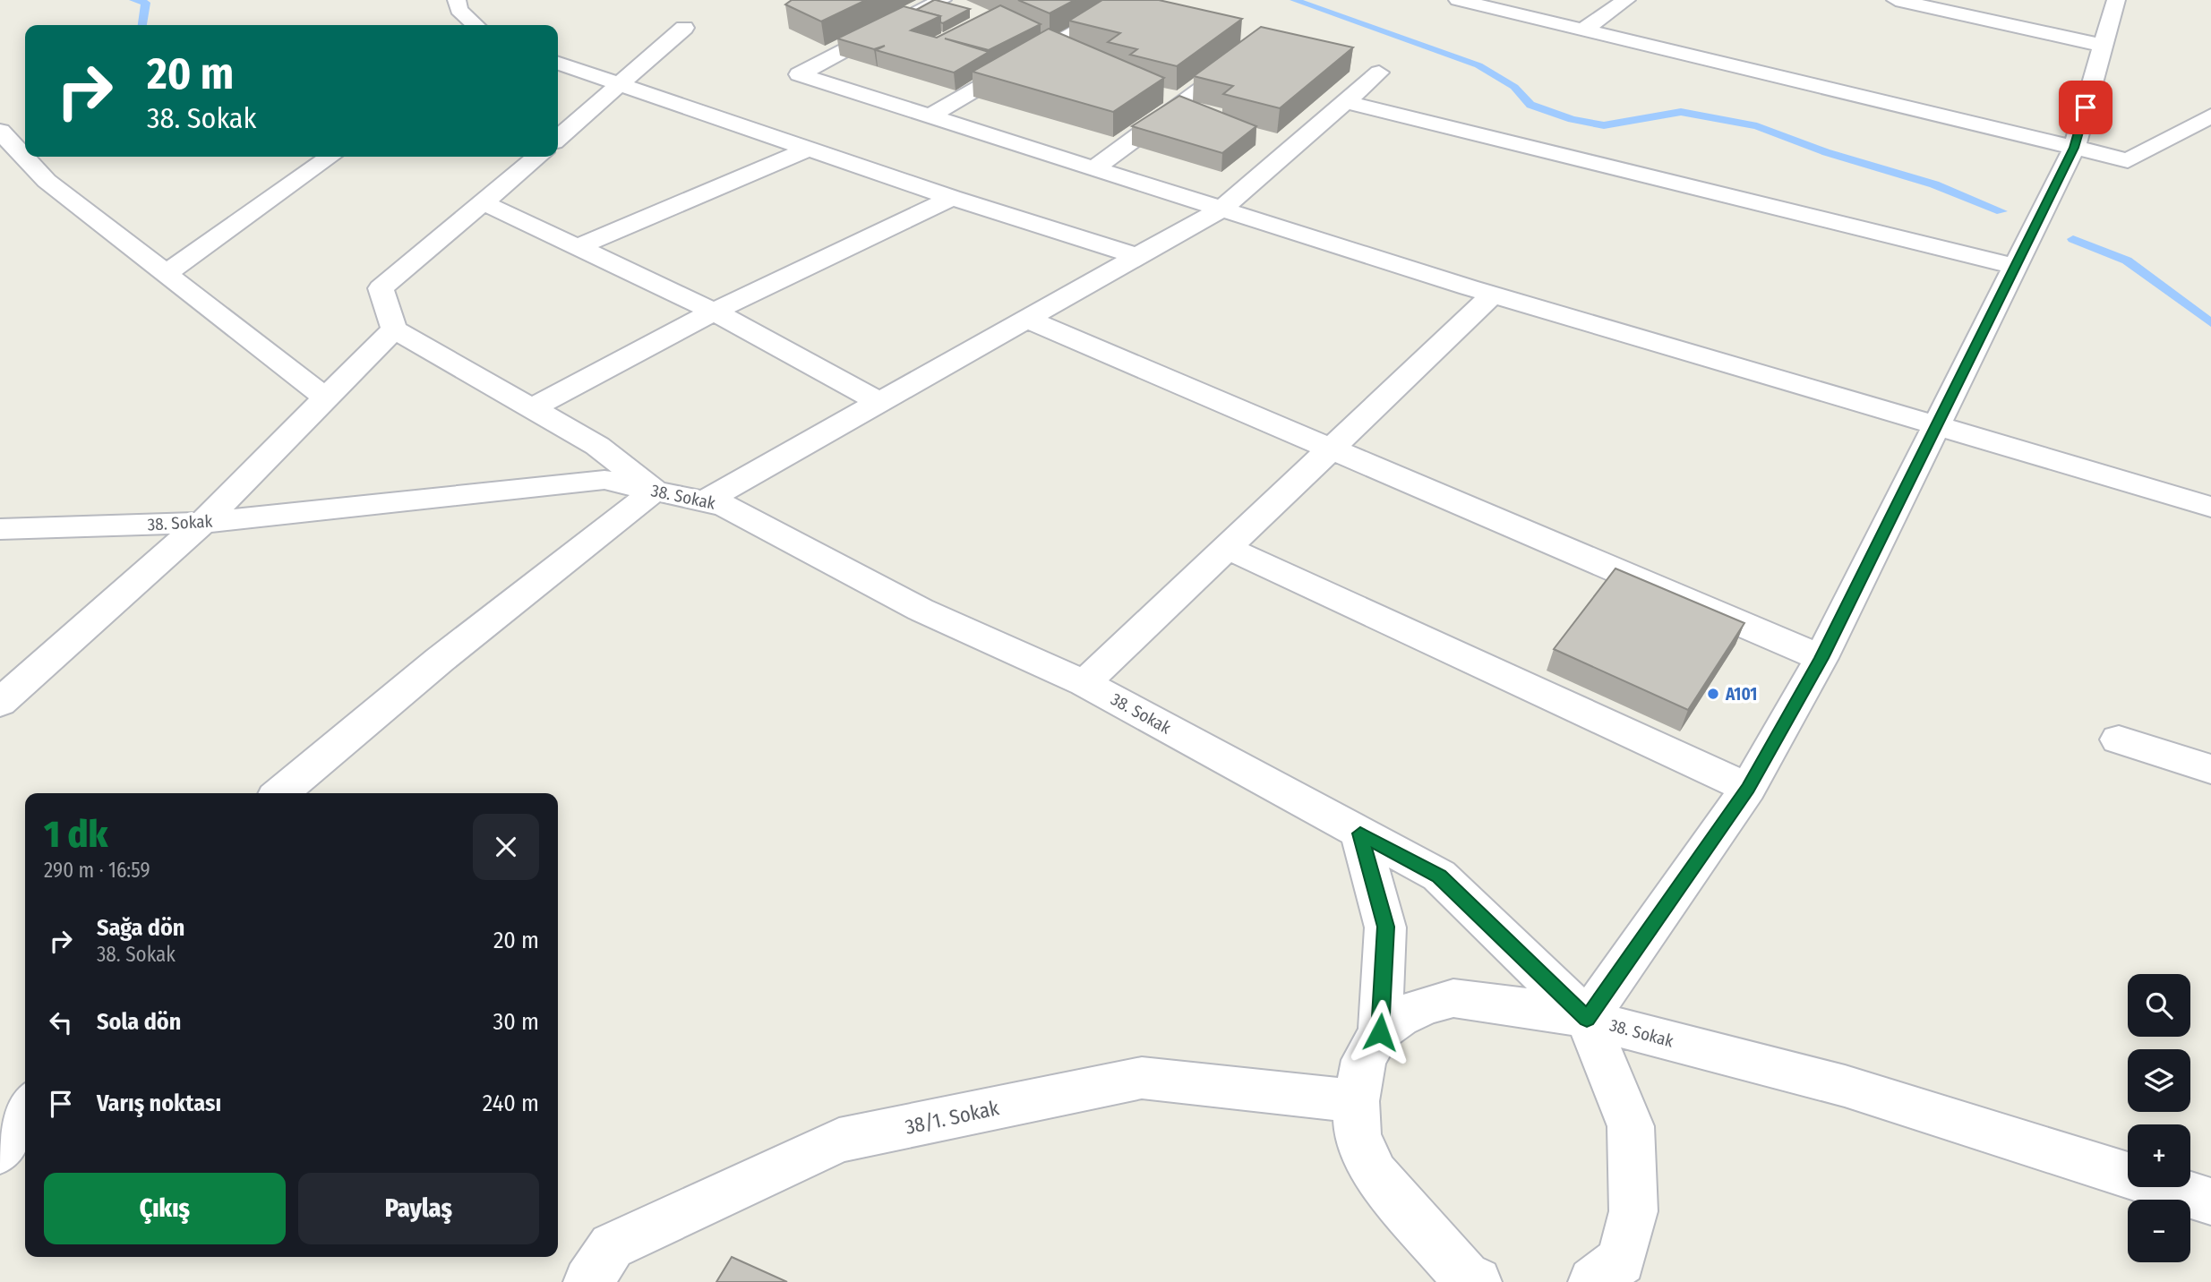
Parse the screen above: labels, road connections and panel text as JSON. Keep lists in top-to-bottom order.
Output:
{
  "streets": {
    "street": ["38. Sokak", "38/1. Sokak"]
  },
  "places": ["A101"],
  "page": {
    "turn": ["20 m", "38. Sokak"],
    "heading": ["1 dk", "290 m · 16:59"],
    "list": [
      {
        "name": "Sağa dön",
        "note": "38. Sokak",
        "value": "20 m"
      },
      {
        "name": "Sola dön",
        "value": "30 m"
      },
      {
        "name": "Varış noktası",
        "value": "240 m"
      }
    ],
    "map_buttons": ["+", "−"],
    "buttons": ["Çıkış", "Paylaş"]
  }
}
